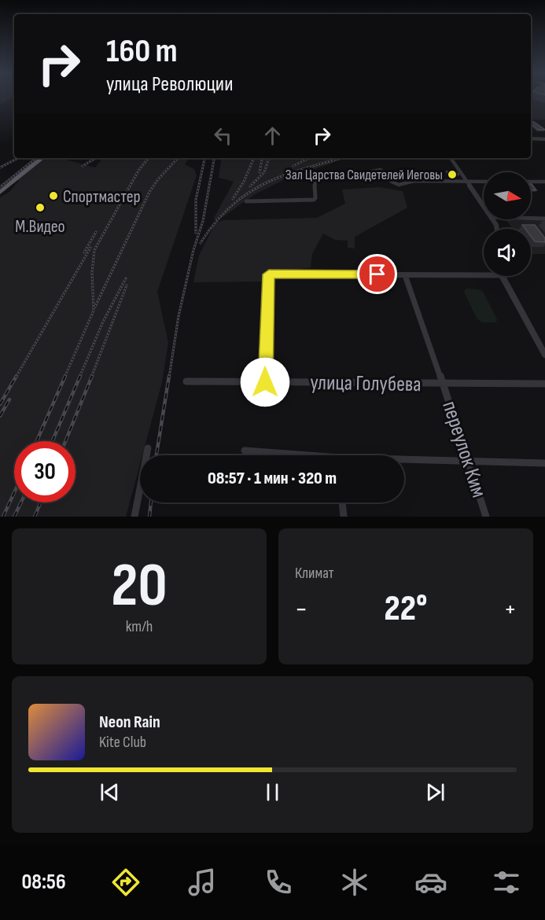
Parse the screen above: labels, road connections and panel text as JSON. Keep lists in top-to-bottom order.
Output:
{
  "streets": {
    "street": ["улица Голубева", "переулок Ким"]
  },
  "crossings": [
    ["улица Голубева", "переулок Ким"]
  ],
  "places": ["Зал Царства Свидетелей Иеговы", "Спортмастер", "М.Видео"],
  "north": "right",
  "page": {
    "turn": ["160 m", "улица Революции"],
    "limit": "30",
    "trip": "08:57 · 1 мин · 320 m",
    "tile": [
      ["20", "km/h"],
      "Климат"
    ],
    "heat": ["−", "22°", "+"],
    "song": ["Neon Rain", "Kite Club"],
    "tabs": "08:56"
  }
}
